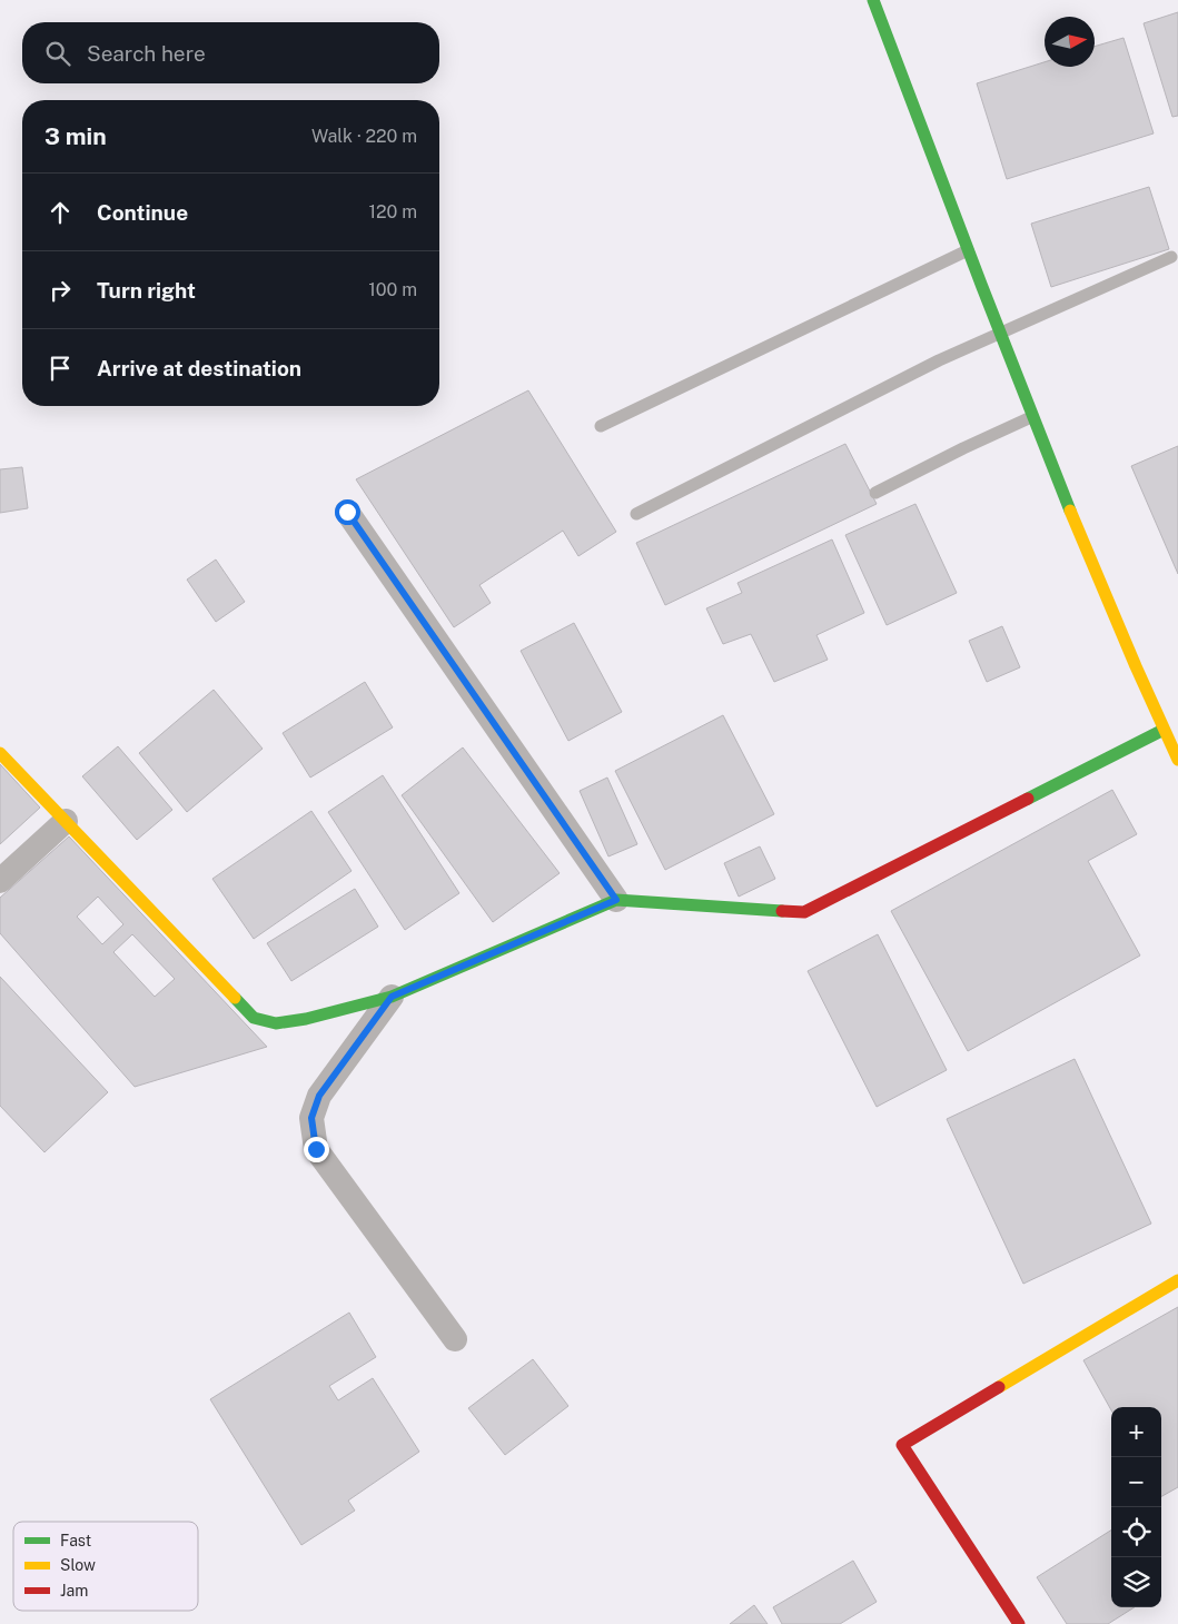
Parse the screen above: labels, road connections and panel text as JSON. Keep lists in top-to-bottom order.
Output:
{
  "legend": ["Fast", "Slow", "Jam"],
  "north": "right",
  "page": {
    "search": "Search here",
    "heading": ["3 min", "Walk · 220 m"],
    "list": [
      ["Continue", "120 m"],
      ["Turn right", "100 m"],
      "Arrive at destination"
    ],
    "map_buttons": ["+", "−"]
  }
}
